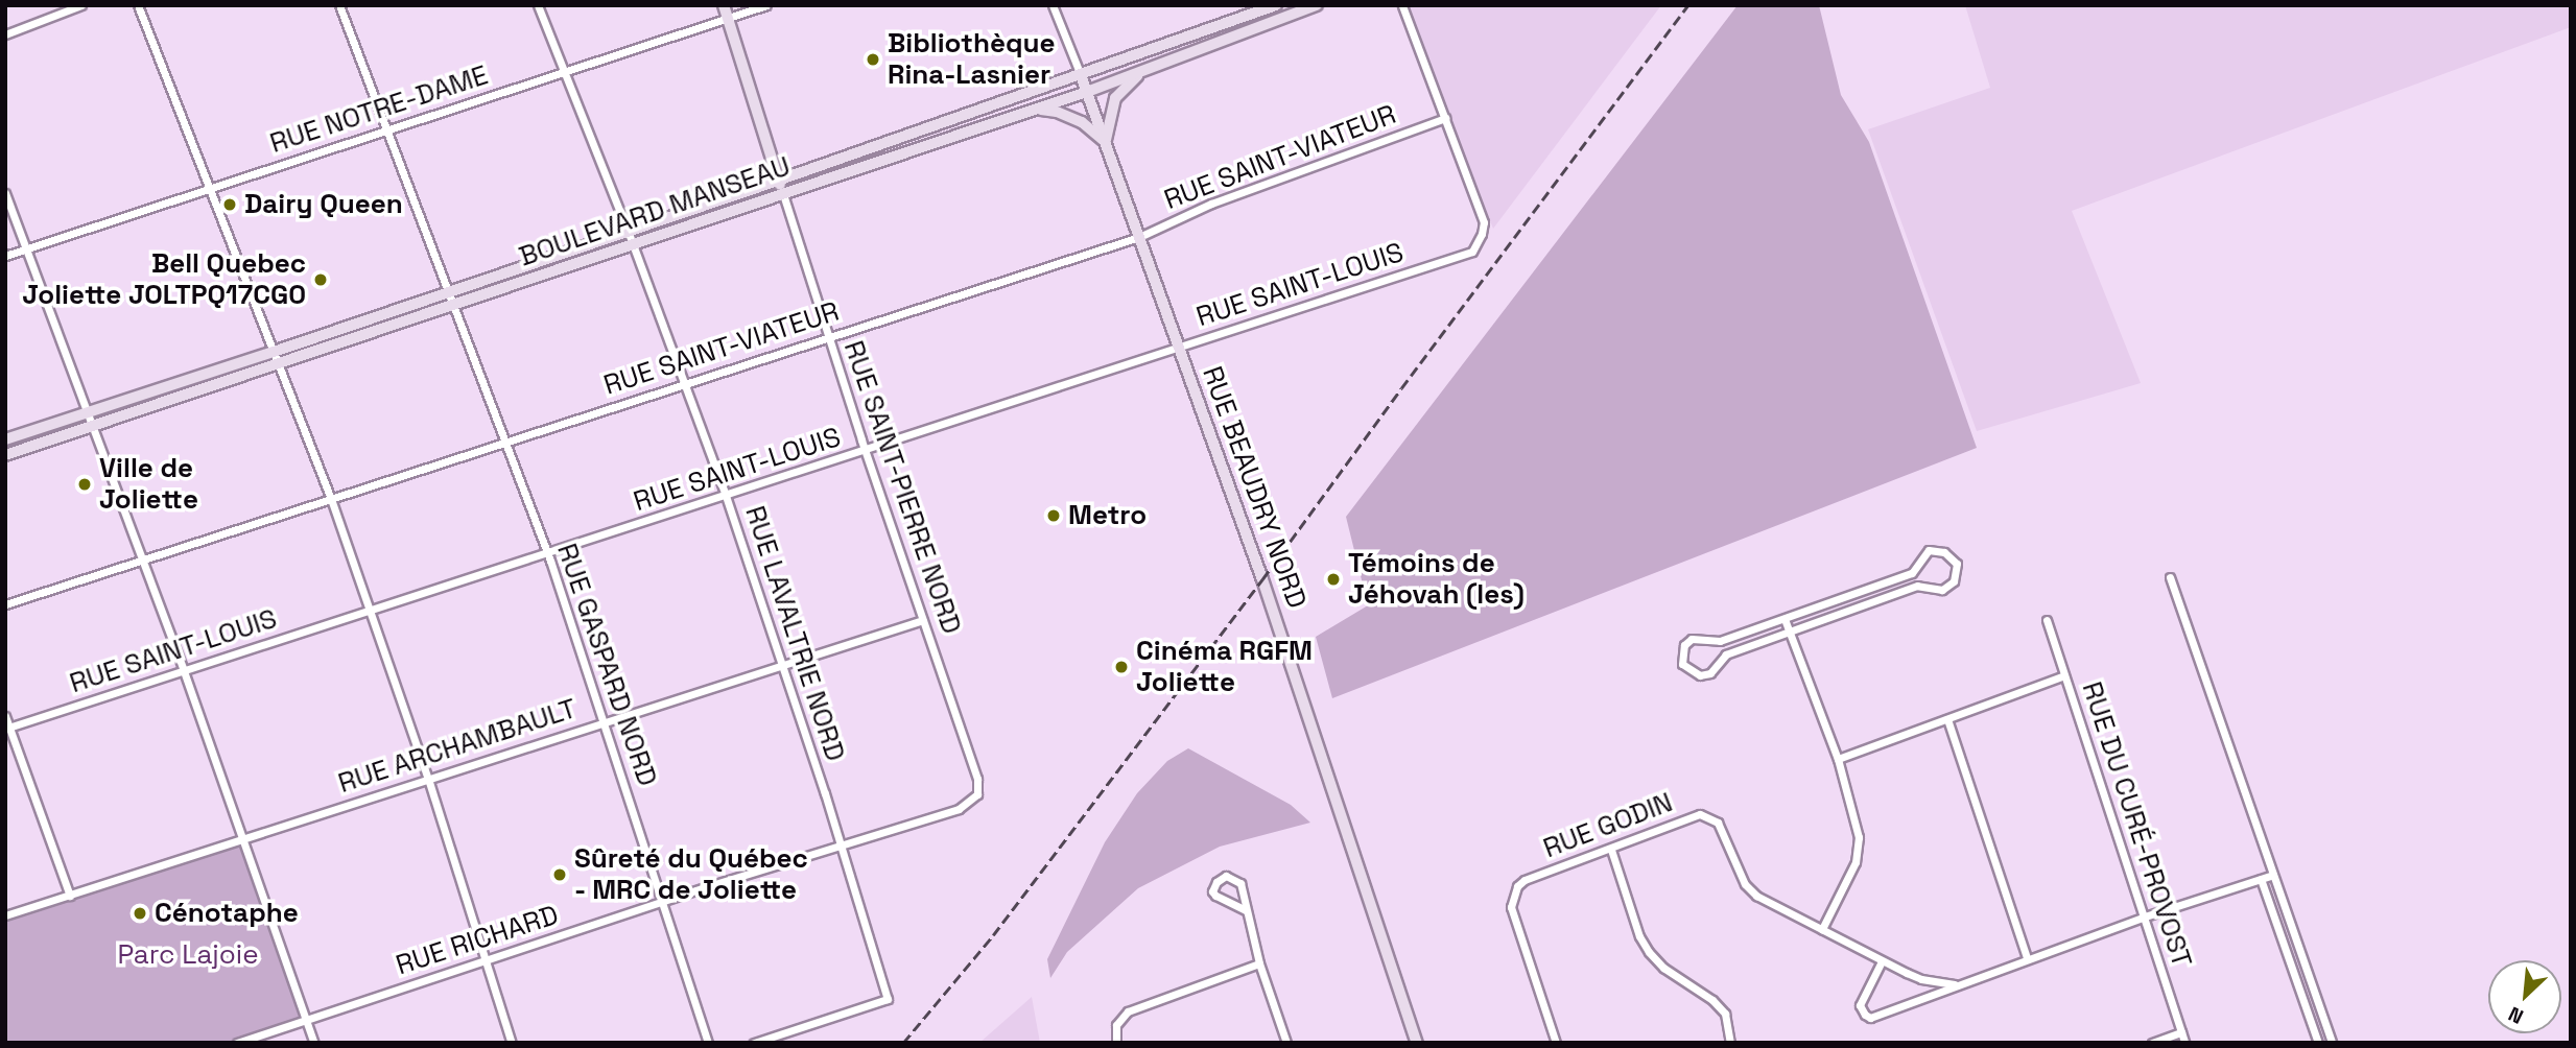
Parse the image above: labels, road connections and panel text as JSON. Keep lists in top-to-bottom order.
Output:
{
  "streets": {
    "main road": ["BOULEVARD MANSEAU", "RUE BEAUDRY NORD"],
    "street": [
      "RUE NOTRE-DAME",
      "RUE SAINT-VIATEUR",
      "RUE SAINT-LOUIS",
      "RUE SAINT-PIERRE NORD",
      "RUE LAVALTRIE NORD",
      "RUE GASPARD NORD",
      "RUE ARCHAMBAULT",
      "RUE DU CURÉ-PROVOST",
      "RUE GODIN",
      "RUE RICHARD"
    ]
  },
  "crossings": [
    ["RUE NOTRE-DAME", "RUE LAVALTRIE NORD"],
    ["RUE NOTRE-DAME", "RUE GASPARD NORD"],
    ["RUE SAINT-VIATEUR", "RUE SAINT-LOUIS"],
    ["RUE SAINT-VIATEUR", "RUE SAINT-PIERRE NORD"],
    ["RUE SAINT-VIATEUR", "RUE BEAUDRY NORD"],
    ["RUE SAINT-VIATEUR", "RUE LAVALTRIE NORD"],
    ["RUE SAINT-VIATEUR", "RUE GASPARD NORD"],
    ["BOULEVARD MANSEAU", "RUE SAINT-PIERRE NORD"],
    ["BOULEVARD MANSEAU", "RUE BEAUDRY NORD"],
    ["BOULEVARD MANSEAU", "RUE LAVALTRIE NORD"],
    ["BOULEVARD MANSEAU", "RUE GASPARD NORD"],
    ["RUE SAINT-LOUIS", "RUE SAINT-PIERRE NORD"],
    ["RUE SAINT-LOUIS", "RUE BEAUDRY NORD"],
    ["RUE SAINT-LOUIS", "RUE LAVALTRIE NORD"],
    ["RUE SAINT-LOUIS", "RUE GASPARD NORD"],
    ["RUE SAINT-PIERRE NORD", "RUE ARCHAMBAULT"],
    ["RUE SAINT-PIERRE NORD", "RUE RICHARD"],
    ["RUE LAVALTRIE NORD", "RUE ARCHAMBAULT"],
    ["RUE LAVALTRIE NORD", "RUE RICHARD"],
    ["RUE GASPARD NORD", "RUE ARCHAMBAULT"],
    ["RUE GASPARD NORD", "RUE RICHARD"]
  ],
  "parks": ["Parc Lajoie"],
  "places": [
    "Bibliothèque Rina-Lasnier",
    "Dairy Queen",
    "Bell Quebec Joliette JOLTPQ17CG0",
    "Ville de Joliette",
    "Metro",
    "Témoins de Jéhovah (les)",
    "Cinéma RGFM Joliette",
    "Sûreté du Québec - MRC de Joliette",
    "Cénotaphe"
  ],
  "north": "bottom left"
}
